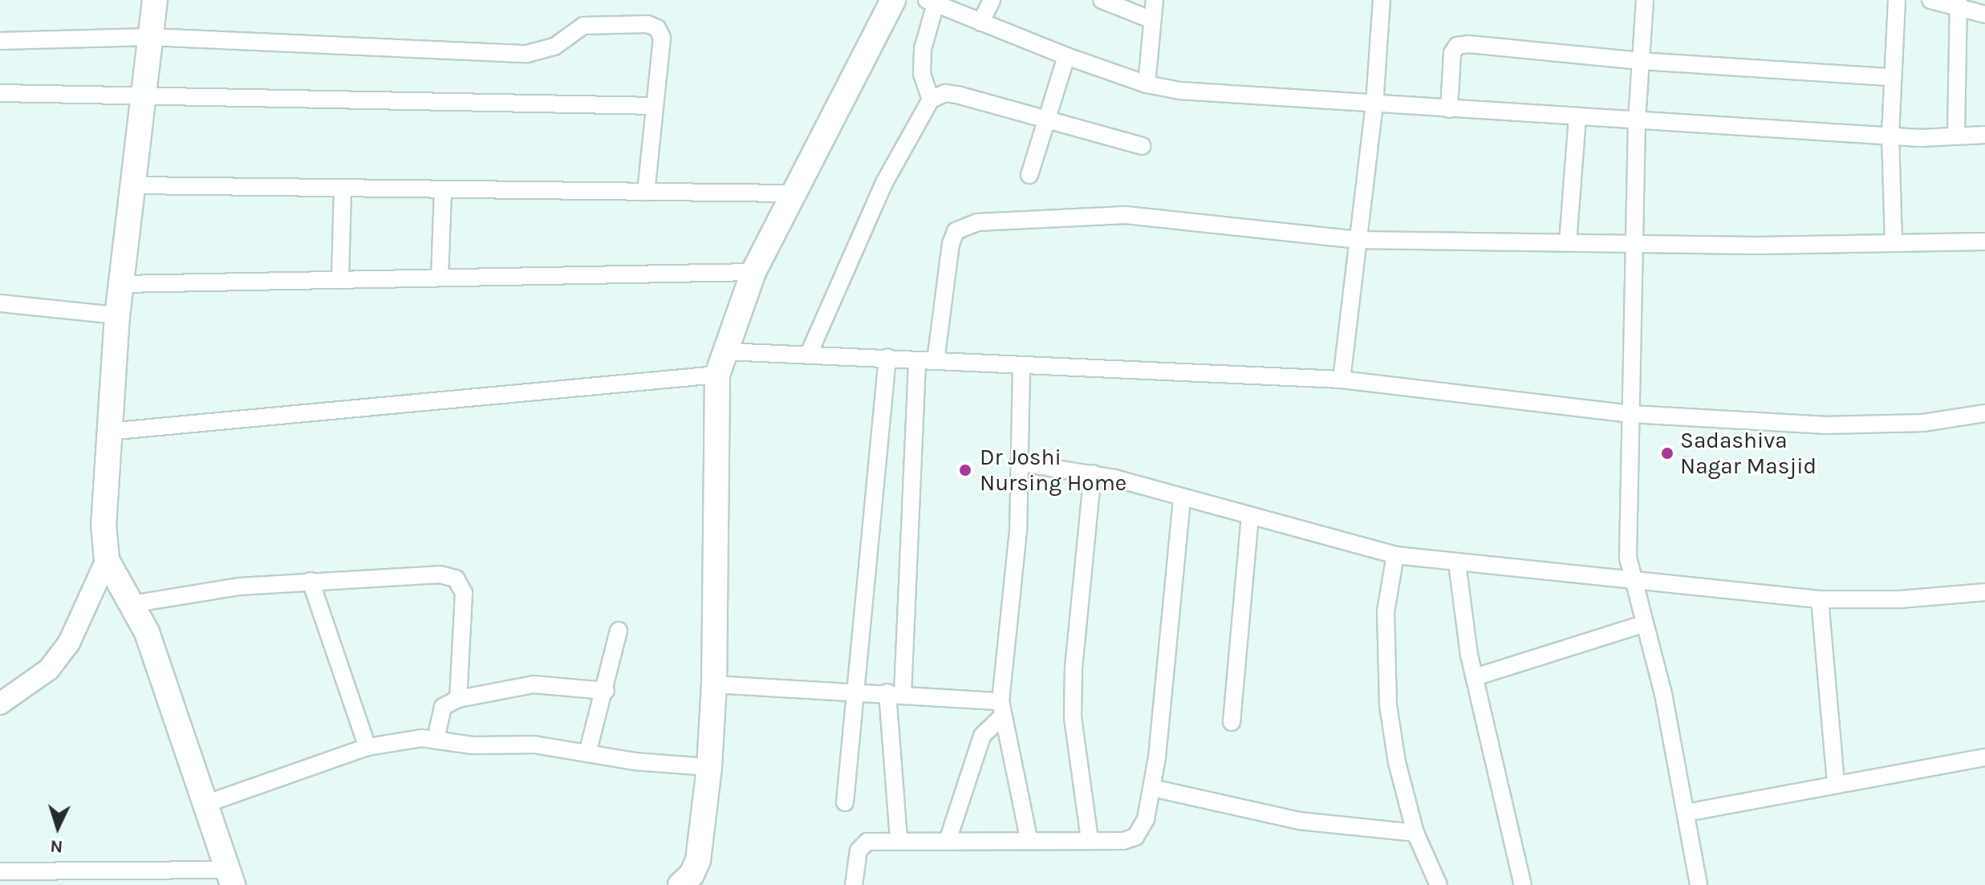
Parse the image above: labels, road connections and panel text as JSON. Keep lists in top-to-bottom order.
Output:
{
  "places": ["Sadashiva Nagar Masjid", "Dr Joshi Nursing Home"],
  "north": "bottom"
}
